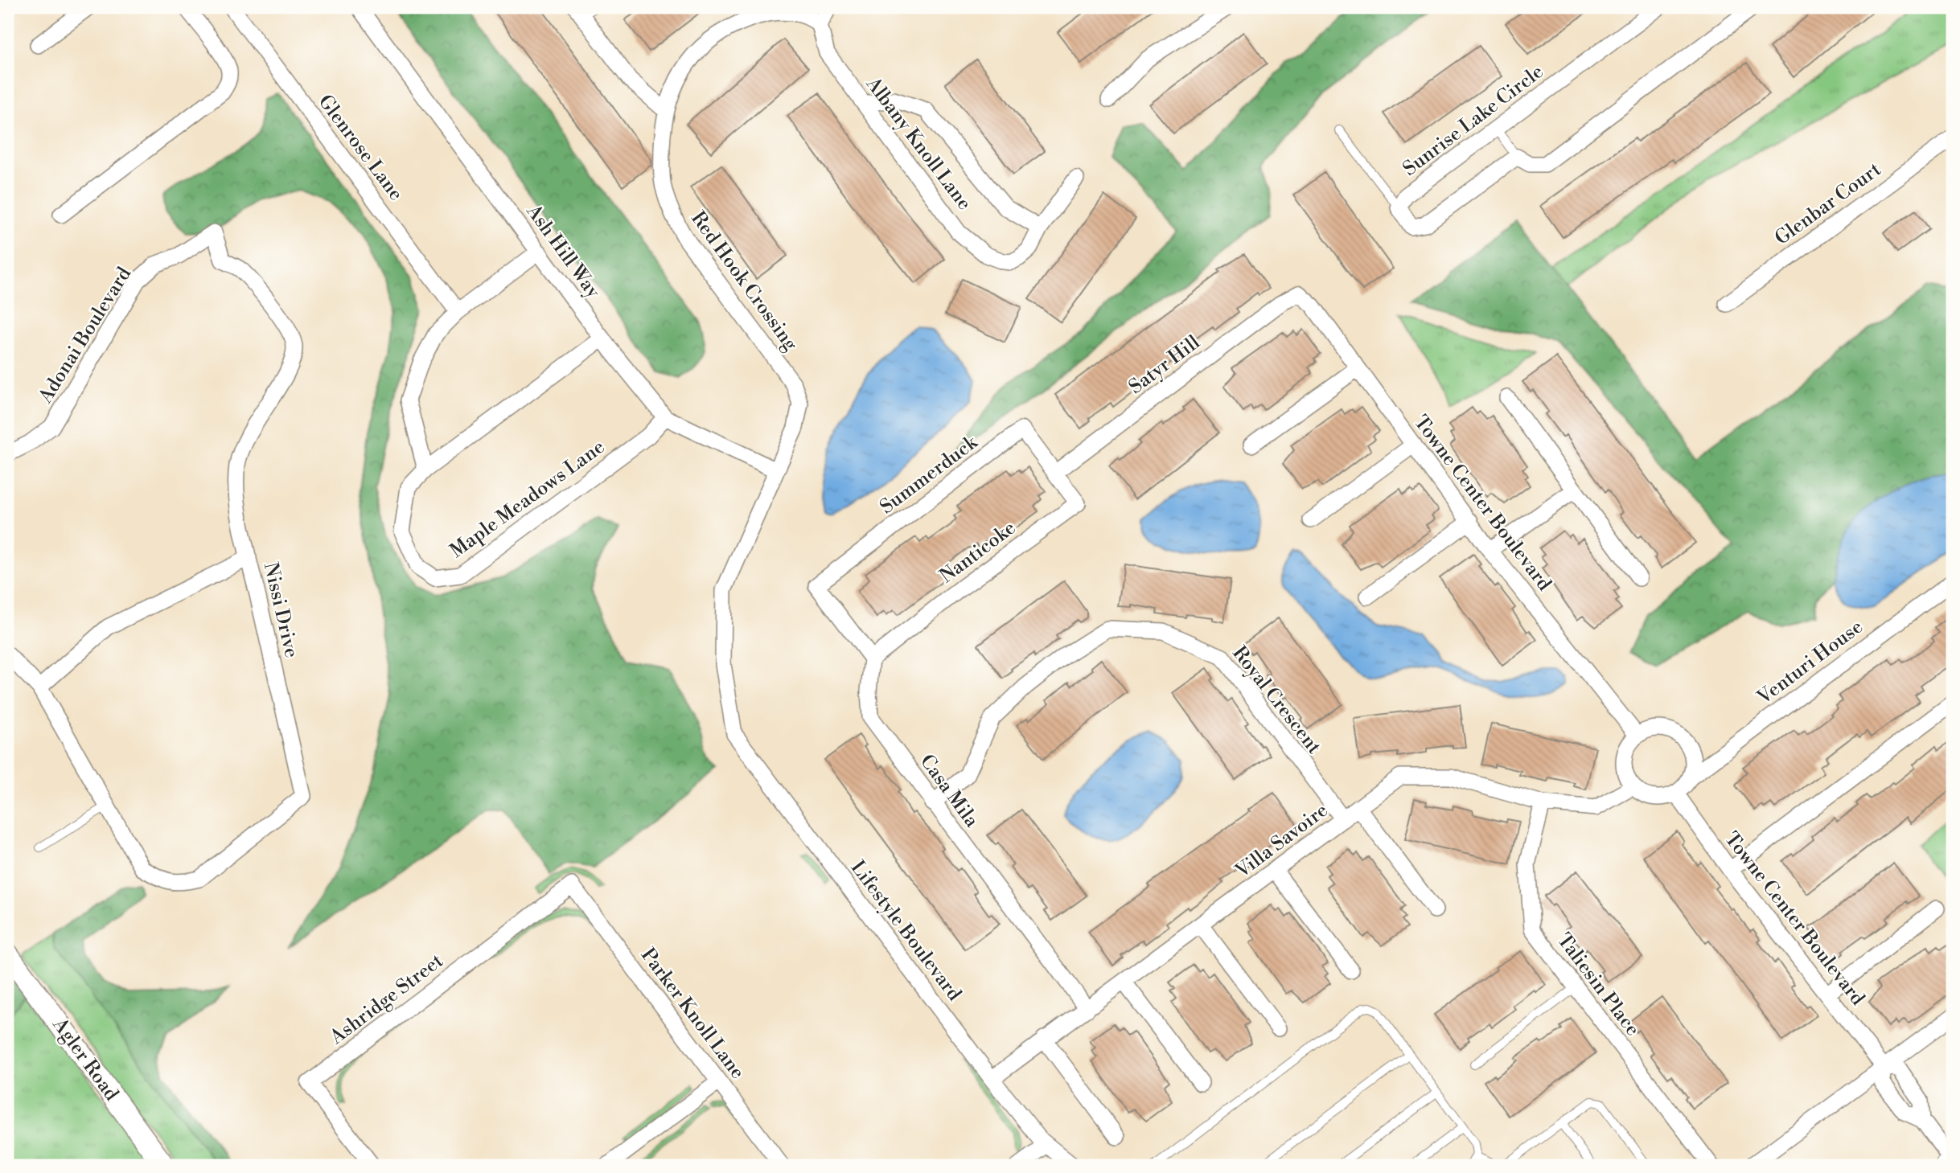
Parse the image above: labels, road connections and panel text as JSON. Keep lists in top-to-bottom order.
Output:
{
  "streets": {
    "main road": ["Agler Road"],
    "street": [
      "Sunrise Lake Circle",
      "Albany Knoll Lane",
      "Glenrose Lane",
      "Glenbar Court",
      "Ash Hill Way",
      "Red Hook Crossing",
      "Adonai Boulevard",
      "Satyr Hill",
      "Summerduck",
      "Maple Meadows Lane",
      "Towne Center Boulevard",
      "Nanticoke",
      "Nissi Drive",
      "Venturi House",
      "Royal Crescent",
      "Casa Mila",
      "Villa Savoire",
      "Lifestyle Boulevard",
      "Taliesin Place",
      "Ashridge Street",
      "Parker Knoll Lane"
    ]
  },
  "crossings": [
    ["Albany Knoll Lane", "Red Hook Crossing"],
    ["Ash Hill Way", "Red Hook Crossing"],
    ["Ash Hill Way", "Maple Meadows Lane"],
    ["Red Hook Crossing", "Lifestyle Boulevard"],
    ["Adonai Boulevard", "Nissi Drive"],
    ["Satyr Hill", "Summerduck"],
    ["Satyr Hill", "Towne Center Boulevard"],
    ["Satyr Hill", "Nanticoke"],
    ["Summerduck", "Nanticoke"],
    ["Summerduck", "Casa Mila"],
    ["Towne Center Boulevard", "Venturi House"],
    ["Towne Center Boulevard", "Villa Savoire"],
    ["Nanticoke", "Casa Mila"],
    ["Venturi House", "Villa Savoire"],
    ["Royal Crescent", "Casa Mila"],
    ["Royal Crescent", "Villa Savoire"],
    ["Casa Mila", "Villa Savoire"],
    ["Villa Savoire", "Lifestyle Boulevard"],
    ["Villa Savoire", "Taliesin Place"],
    ["Ashridge Street", "Parker Knoll Lane"]
  ]
}
